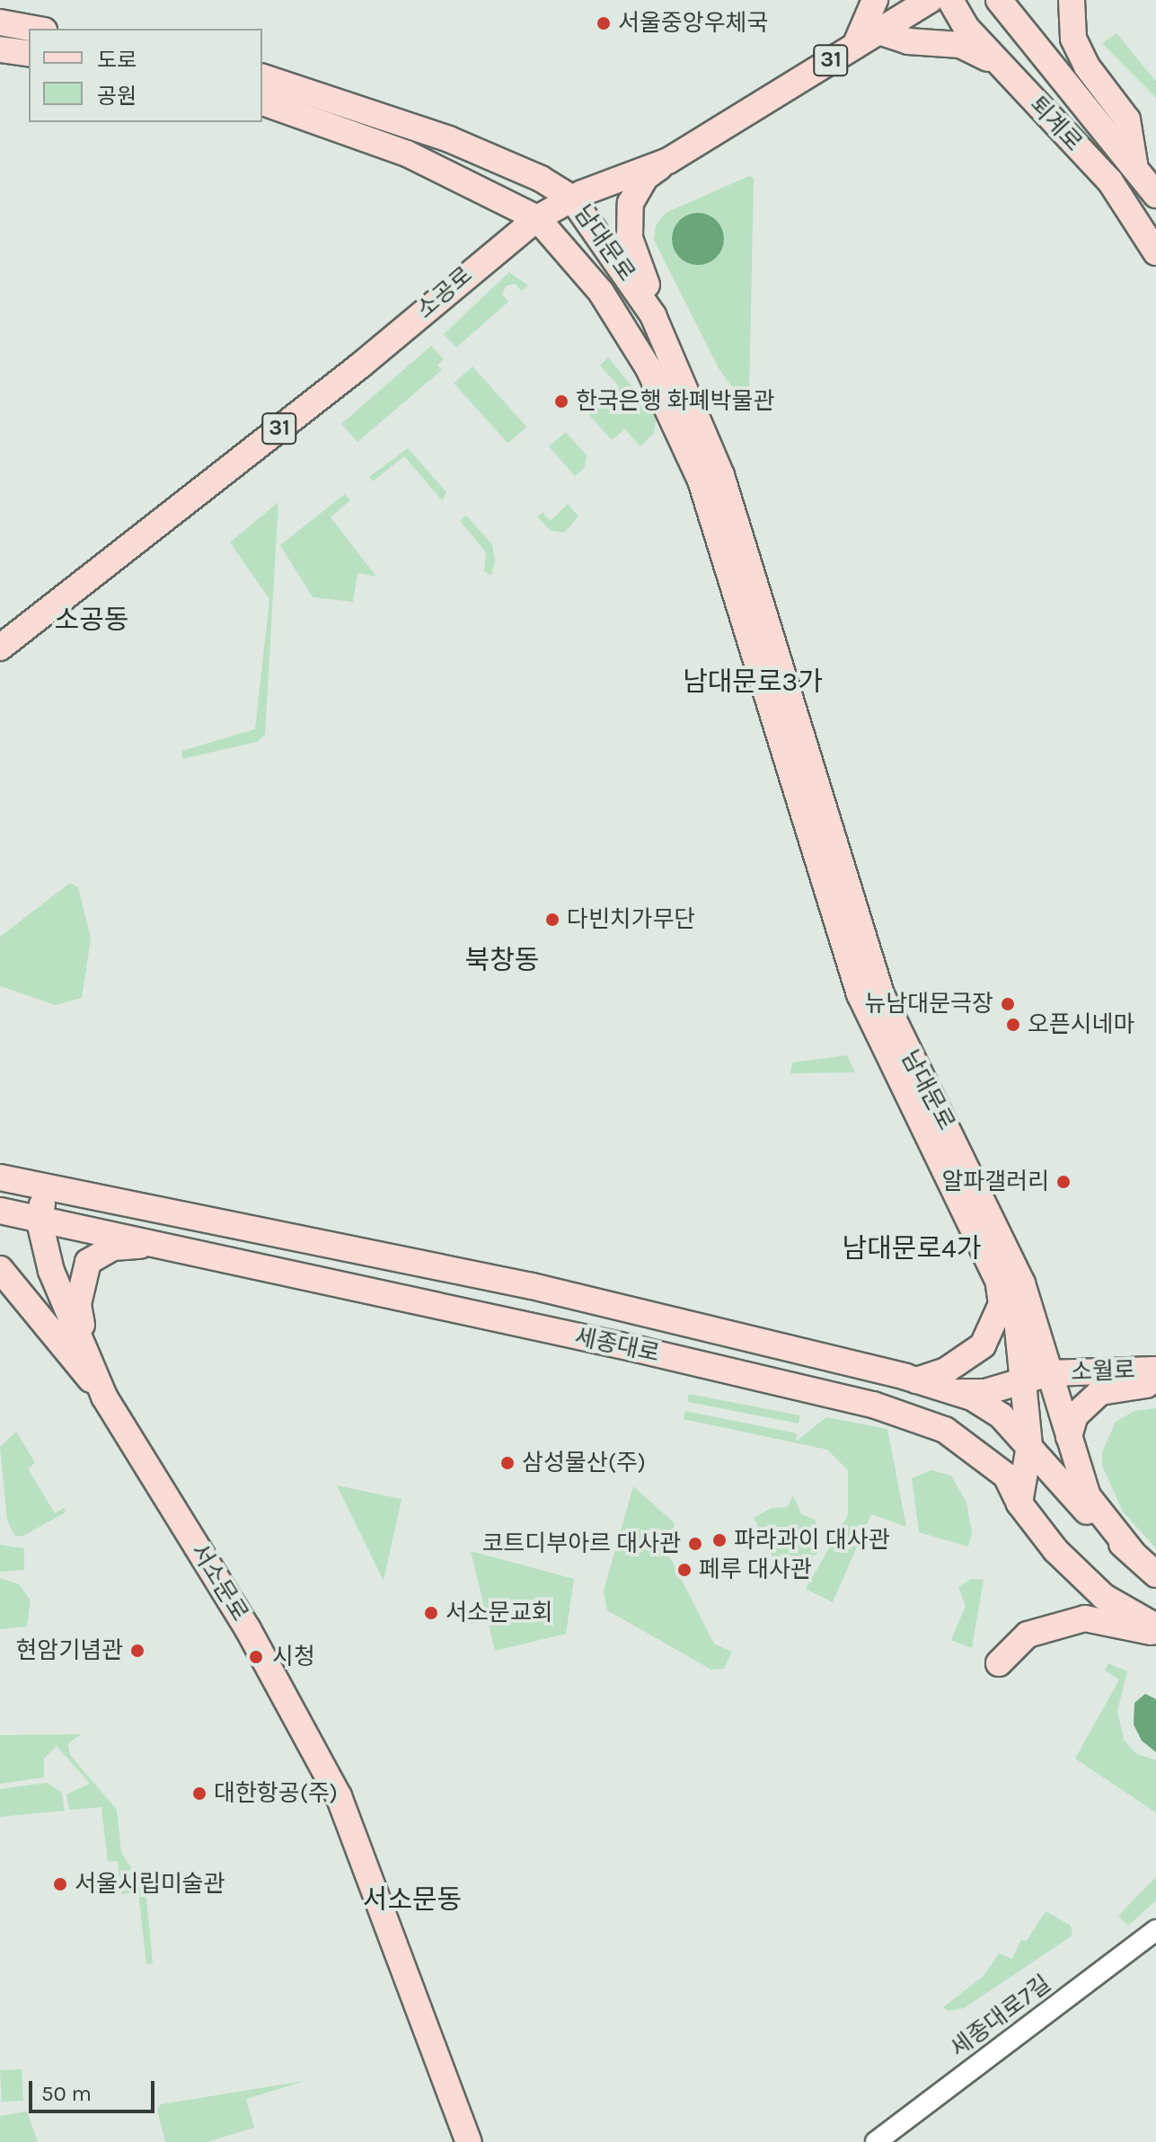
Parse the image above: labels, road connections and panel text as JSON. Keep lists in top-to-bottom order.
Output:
{
  "streets": {
    "main road": [
      "31",
      "퇴계로",
      "남대문로",
      "소공로",
      "세종대로",
      "소월로",
      "서소문로"
    ],
    "street": ["세종대로7길"]
  },
  "crossings": [
    ["남대문로", "소공로"],
    ["남대문로", "세종대로"],
    ["남대문로", "소월로"],
    ["세종대로", "소월로"],
    ["세종대로", "서소문로"]
  ],
  "districts": [
    "소공동",
    "남대문로3가",
    "북창동",
    "남대문로4가",
    "서소문동"
  ],
  "places": [
    "서울중앙우체국",
    "한국은행 화폐박물관",
    "다빈치가무단",
    "뉴남대문극장",
    "오픈시네마",
    "알파갤러리",
    "삼성물산(주)",
    "파라과이 대사관",
    "코트디부아르 대사관",
    "페루 대사관",
    "서소문교회",
    "현암기념관",
    "시청",
    "대한항공(주)",
    "서울시립미술관"
  ],
  "legend": ["도로", "공원"],
  "scale_bar": "50 m"
}
